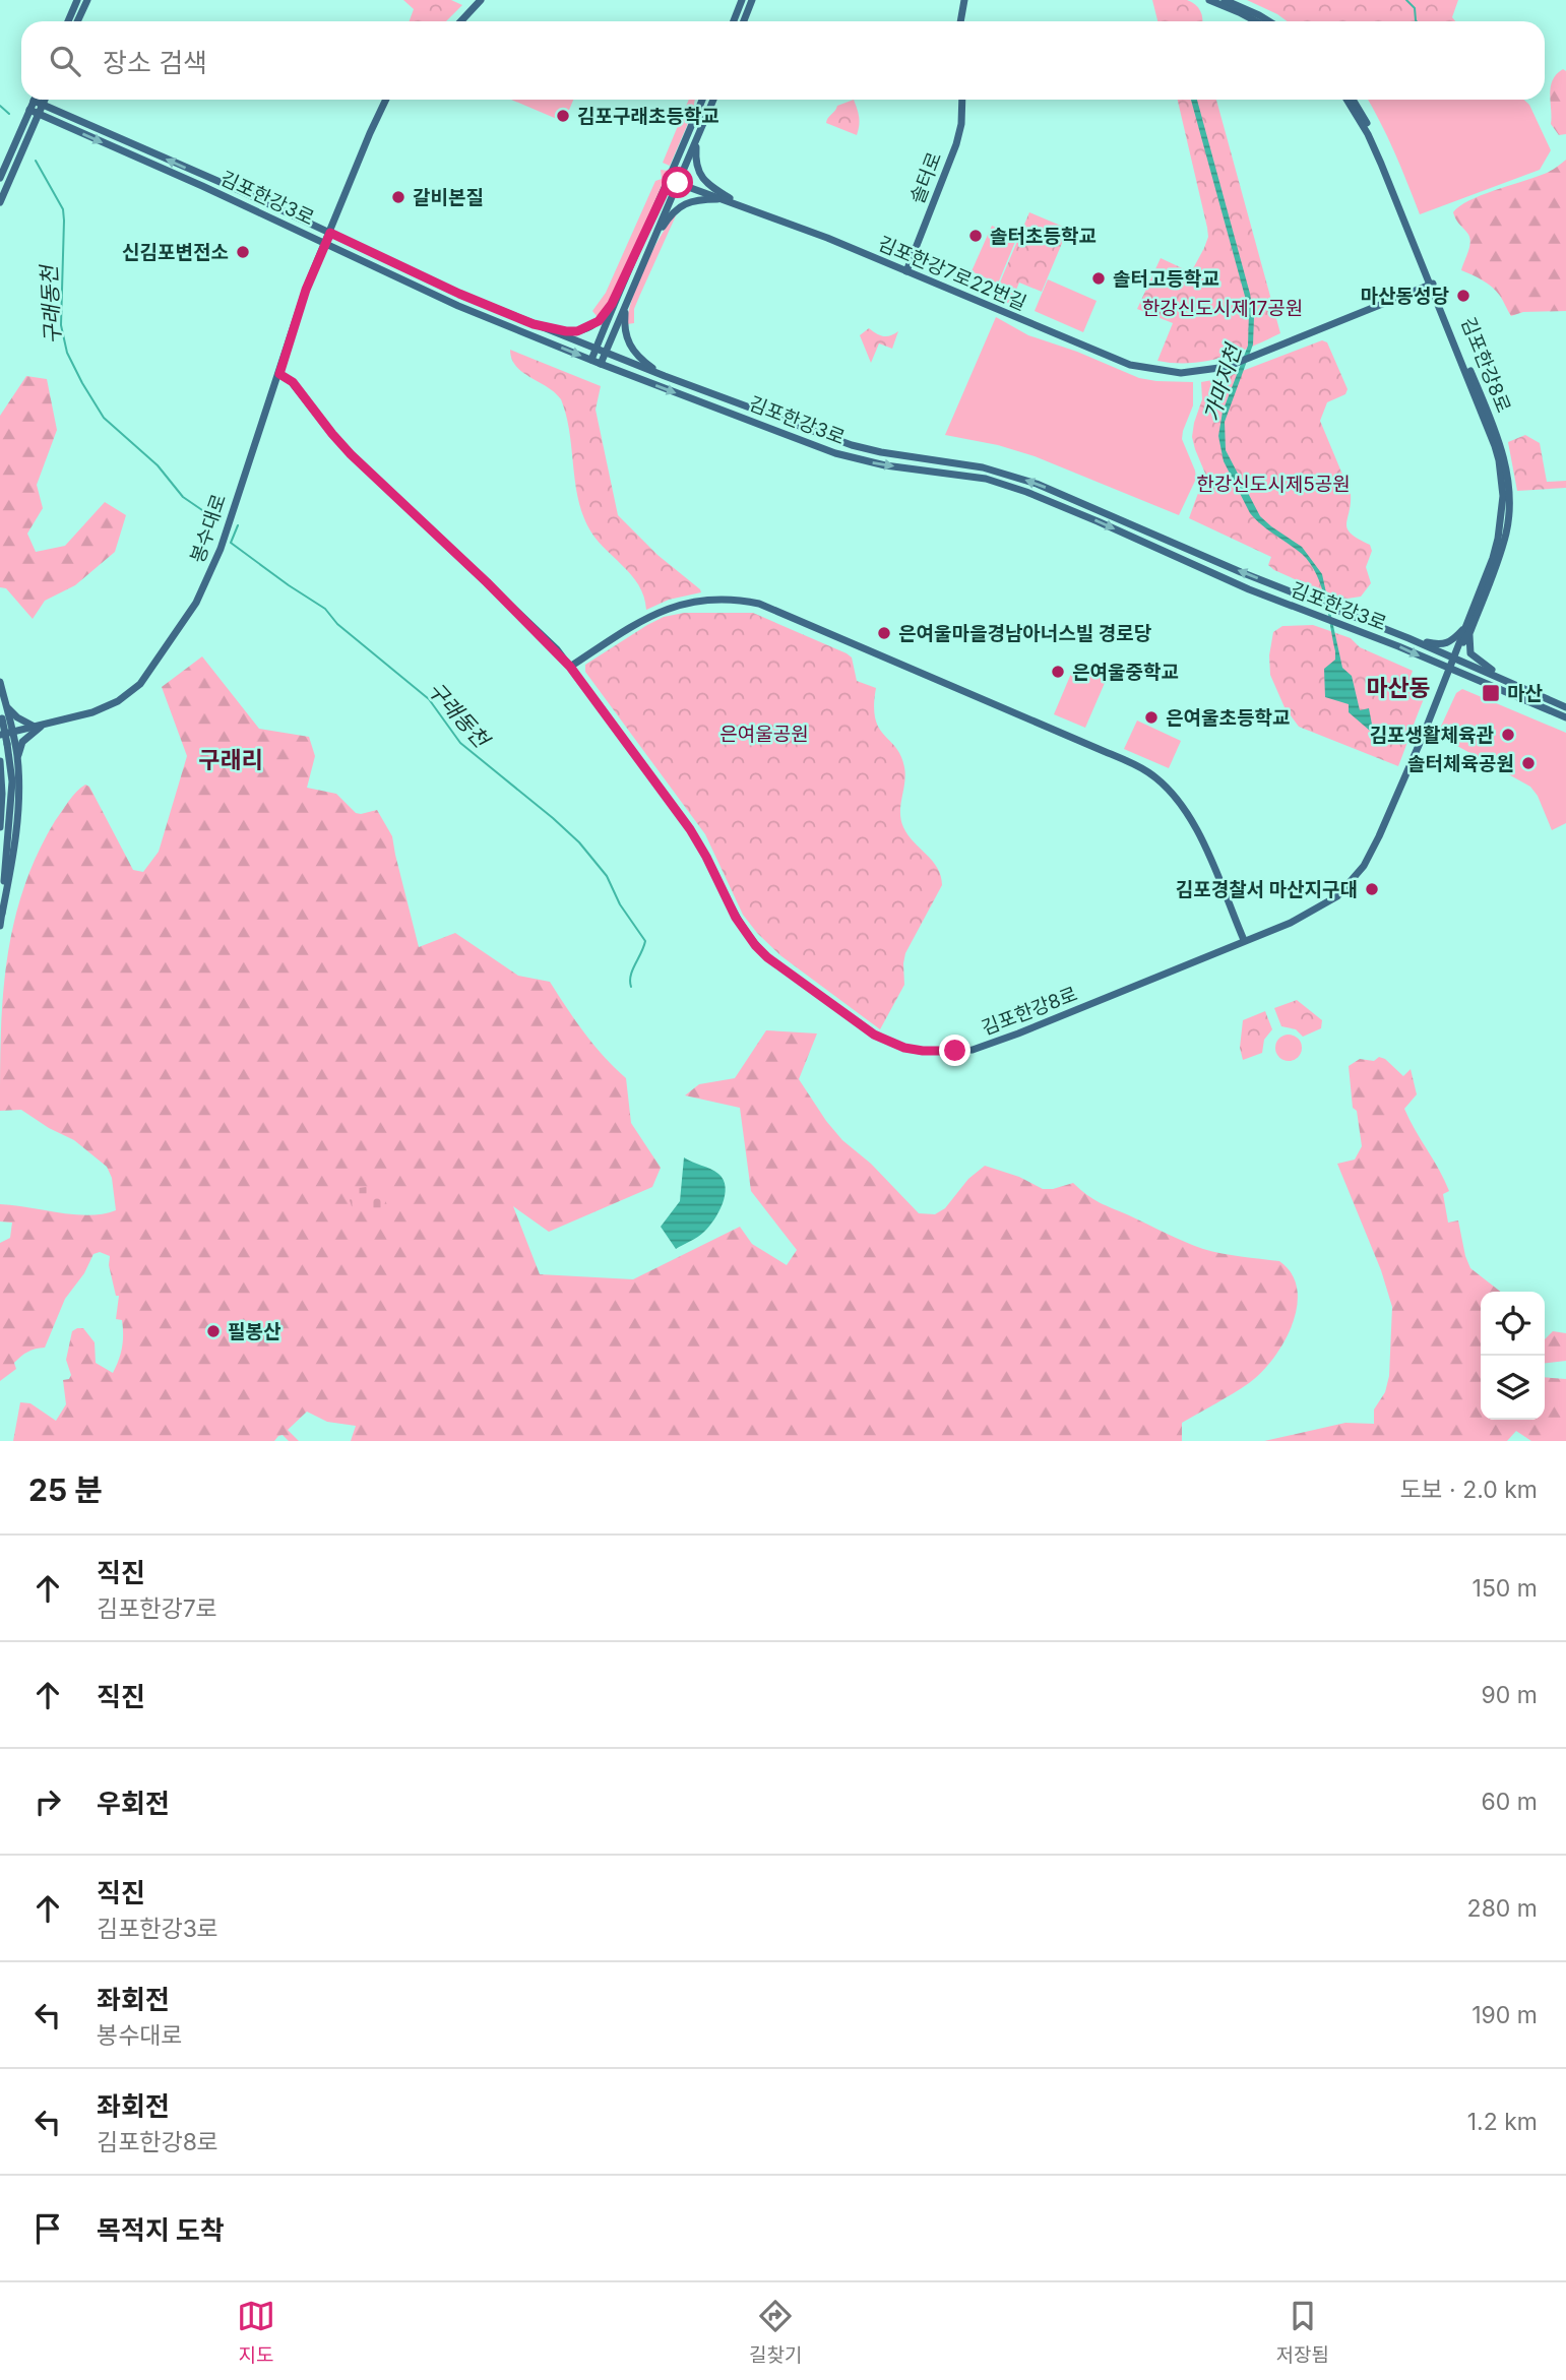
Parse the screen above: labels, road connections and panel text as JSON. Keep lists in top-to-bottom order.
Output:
{
  "streets": {
    "street": [
      "솔터로",
      "김포한강3로",
      "김포한강7로22번길",
      "김포한강8로",
      "봉수대로"
    ]
  },
  "crossings": [
    ["솔터로", "김포한강7로22번길"],
    ["김포한강3로", "김포한강8로"],
    ["김포한강3로", "봉수대로"],
    ["김포한강7로22번길", "김포한강8로"],
    ["김포한강8로", "봉수대로"]
  ],
  "districts": ["마산동", "구래리"],
  "water": ["구래동천", "가마지천"],
  "parks": ["한강신도시제17공원", "한강신도시제5공원", "은여울공원"],
  "places": {
    "other": [
      "김포구래초등학교",
      "갈비본질",
      "솔터초등학교",
      "신김포변전소",
      "솔터고등학교",
      "마산동성당",
      "은여울마을경남아너스빌 경로당",
      "은여울중학교",
      "은여울초등학교",
      "김포생활체육관",
      "솔터체육공원",
      "김포경찰서 마산지구대",
      "필봉산"
    ],
    "transit": ["마산"]
  },
  "page": {
    "search": "장소 검색",
    "heading": ["25 분", "도보 · 2.0 km"],
    "list": [
      ["직진", "김포한강7로", "150 m"],
      ["직진", "90 m"],
      ["우회전", "60 m"],
      ["직진", "김포한강3로", "280 m"],
      ["좌회전", "봉수대로", "190 m"],
      ["좌회전", "김포한강8로", "1.2 km"],
      "목적지 도착"
    ],
    "nav": ["지도", "길찾기", "저장됨"]
  }
}
